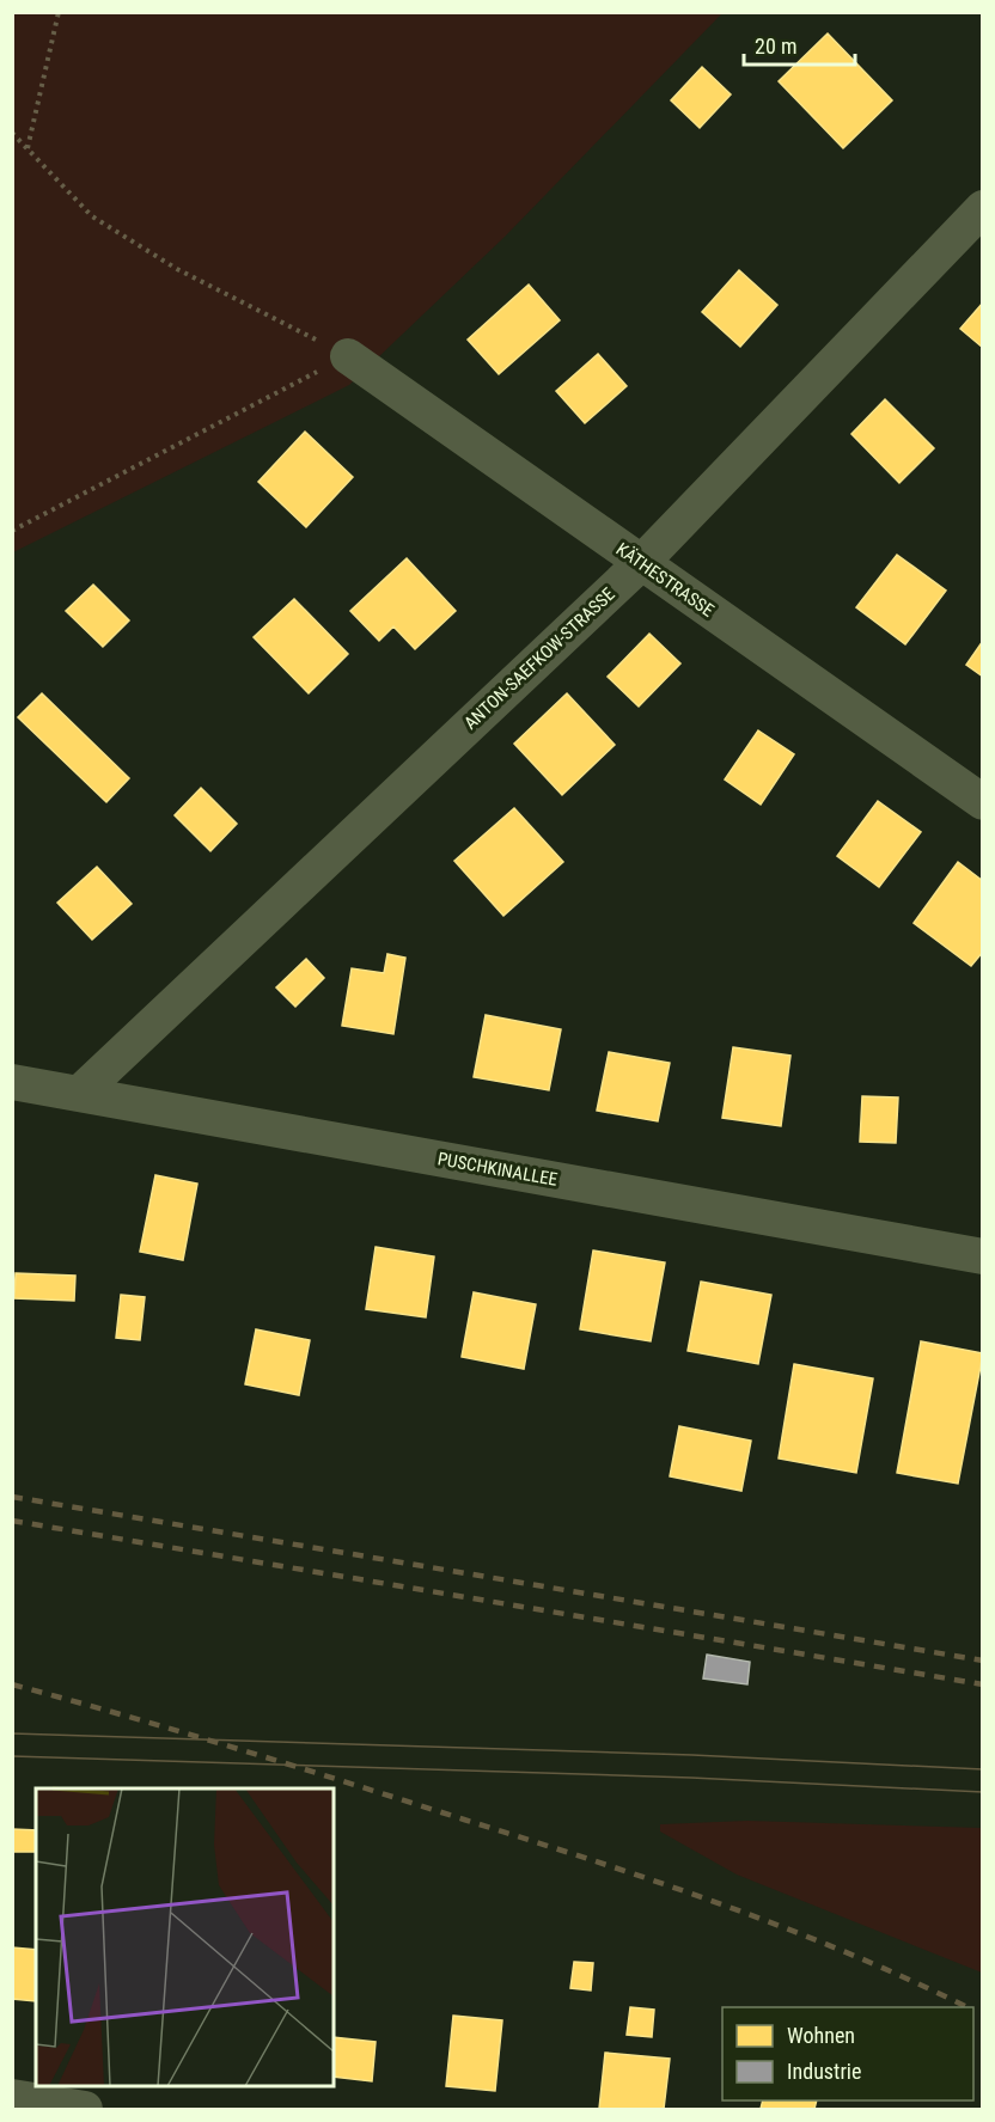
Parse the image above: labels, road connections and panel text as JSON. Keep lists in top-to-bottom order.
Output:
{
  "streets": {
    "street": ["KÄTHESTRASSE", "ANTON-SAEFKOW-STRASSE", "PUSCHKINALLEE"]
  },
  "crossings": [
    ["KÄTHESTRASSE", "ANTON-SAEFKOW-STRASSE"],
    ["ANTON-SAEFKOW-STRASSE", "PUSCHKINALLEE"]
  ],
  "legend": ["Wohnen", "Industrie"],
  "scale_bar": "20 m"
}
